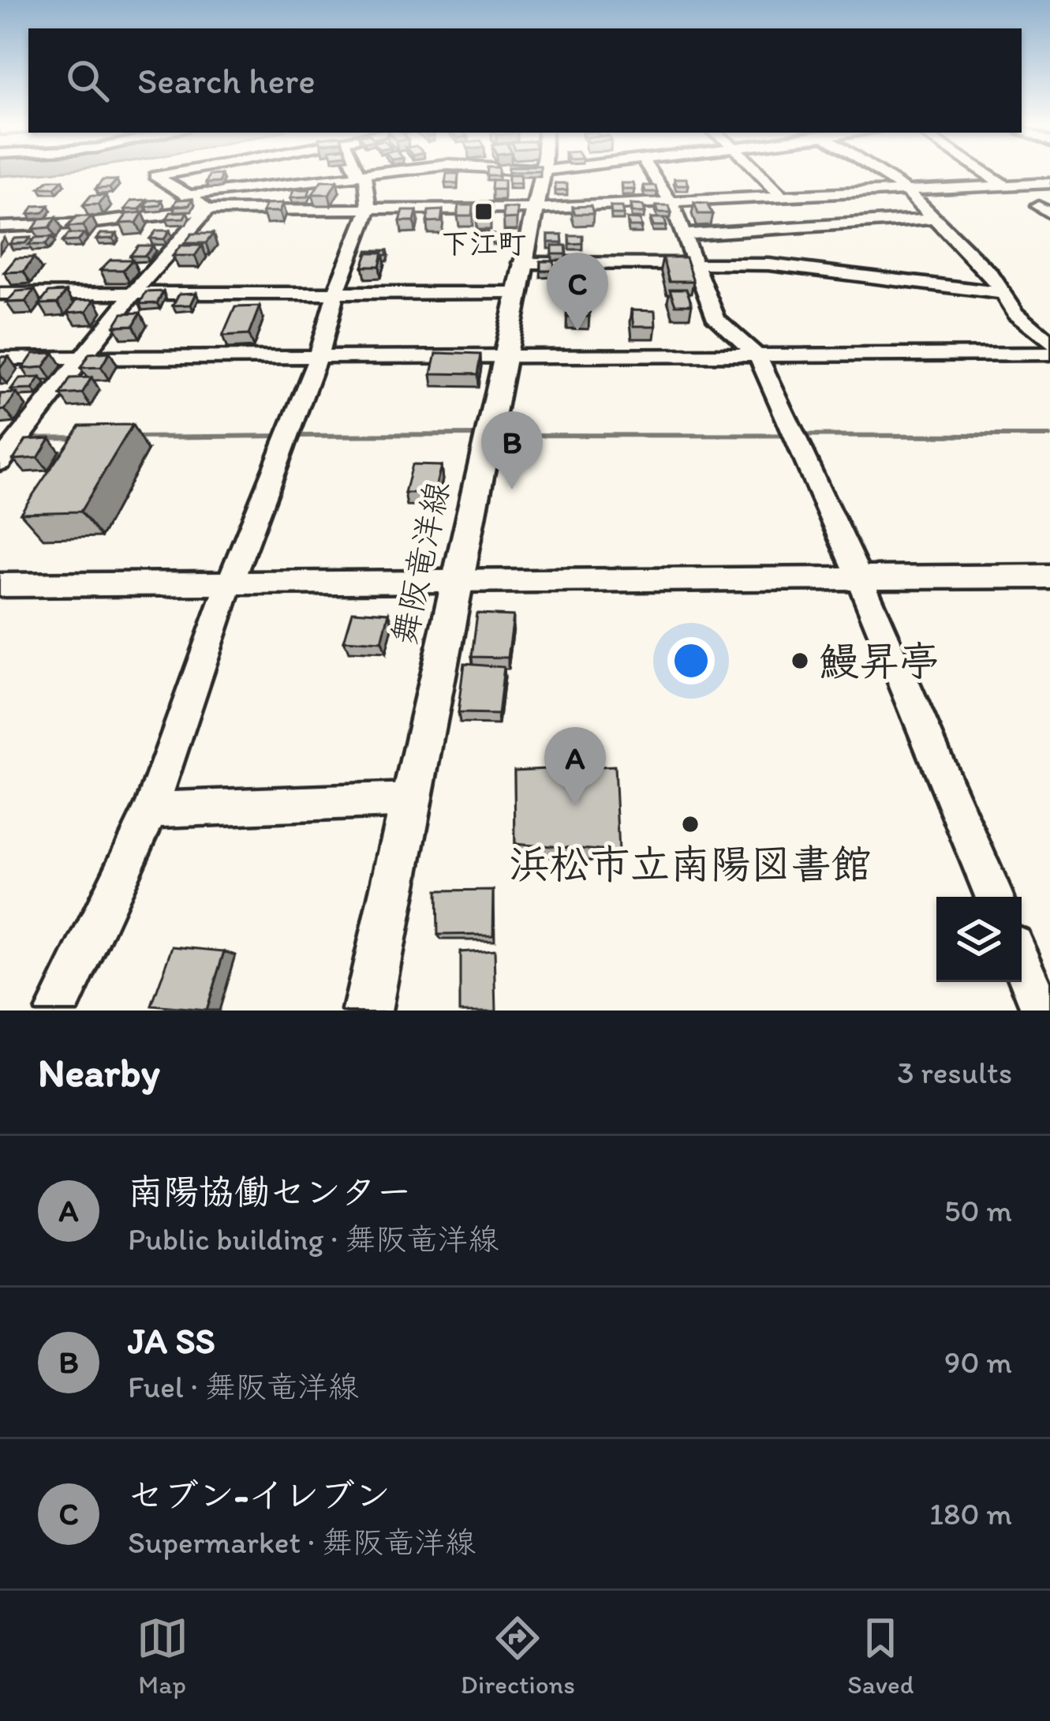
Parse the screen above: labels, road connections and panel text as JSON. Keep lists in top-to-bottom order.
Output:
{
  "streets": {
    "main road": ["舞阪竜洋線"]
  },
  "places": {
    "transit": ["下江町"],
    "other": ["鰻昇亭", "浜松市立南陽図書館"]
  },
  "page": {
    "search": "Search here",
    "pins": ["C", "B", "A"],
    "heading": ["Nearby", "3 results"],
    "list": [
      {
        "mark": "A",
        "name": "南陽協働センター",
        "note": "Public building · 舞阪竜洋線",
        "value": "50 m"
      },
      {
        "mark": "B",
        "name": "JA SS",
        "note": "Fuel · 舞阪竜洋線",
        "value": "90 m"
      },
      {
        "mark": "C",
        "name": "セブン-イレブン",
        "note": "Supermarket · 舞阪竜洋線",
        "value": "180 m"
      }
    ],
    "nav": ["Map", "Directions", "Saved"]
  }
}
